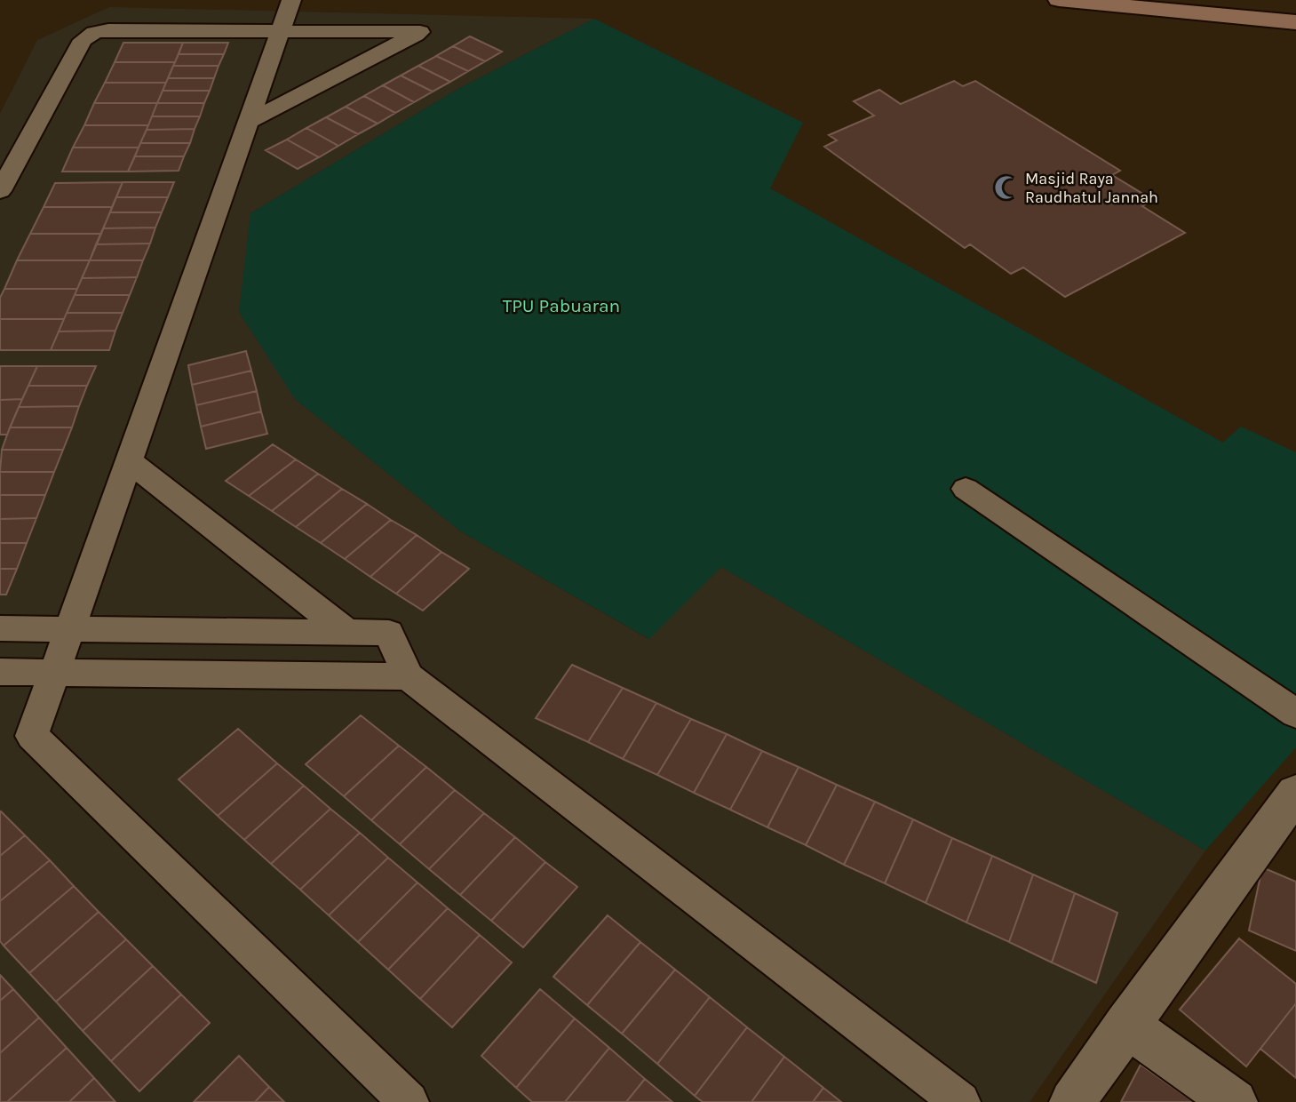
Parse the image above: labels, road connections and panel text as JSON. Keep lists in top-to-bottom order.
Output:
{
  "parks": ["TPU Pabuaran"],
  "places": {
    "mosque": ["Masjid Raya Raudhatul Jannah"]
  }
}
